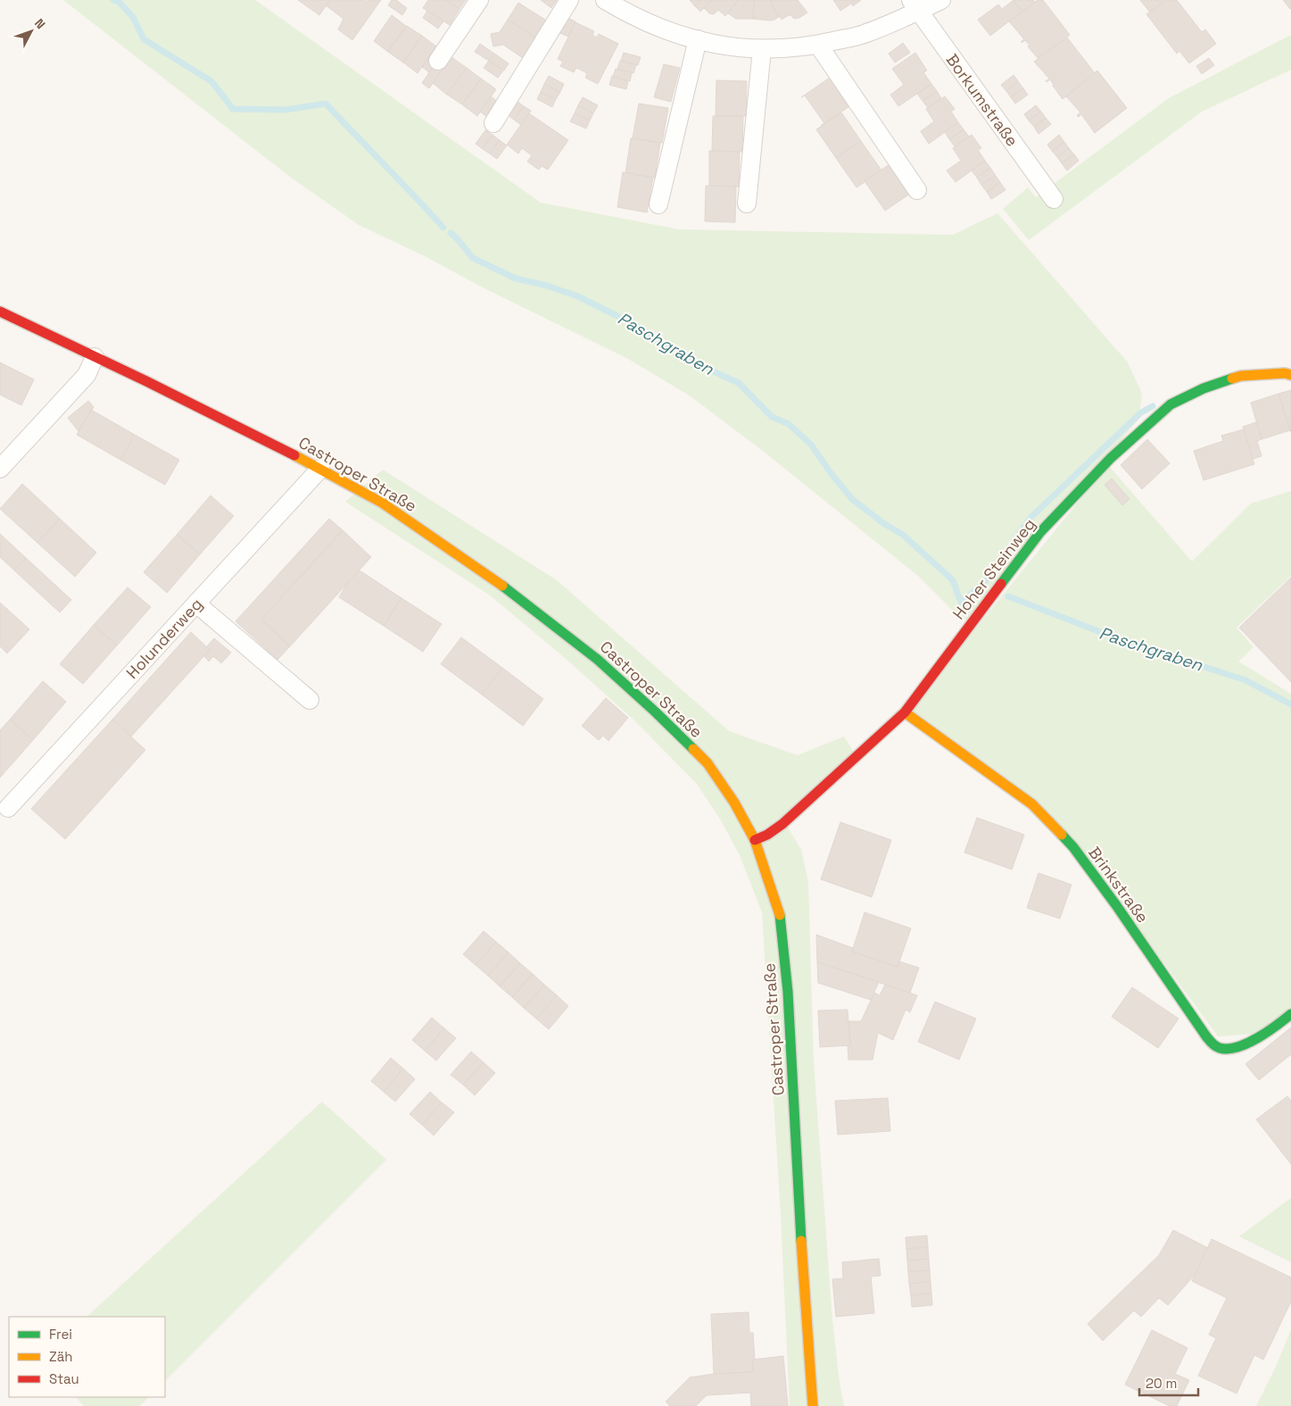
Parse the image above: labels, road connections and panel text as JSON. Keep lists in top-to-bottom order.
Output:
{
  "streets": {
    "main road": ["Castroper Straße", "Hoher Steinweg", "Brinkstraße"],
    "street": ["Borkumstraße", "Holunderweg"]
  },
  "crossings": [
    ["Castroper Straße", "Hoher Steinweg"],
    ["Castroper Straße", "Holunderweg"],
    ["Hoher Steinweg", "Brinkstraße"]
  ],
  "water": ["Paschgraben"],
  "legend": ["Frei", "Zäh", "Stau"],
  "scale_bar": "20 m",
  "north": "top right"
}
